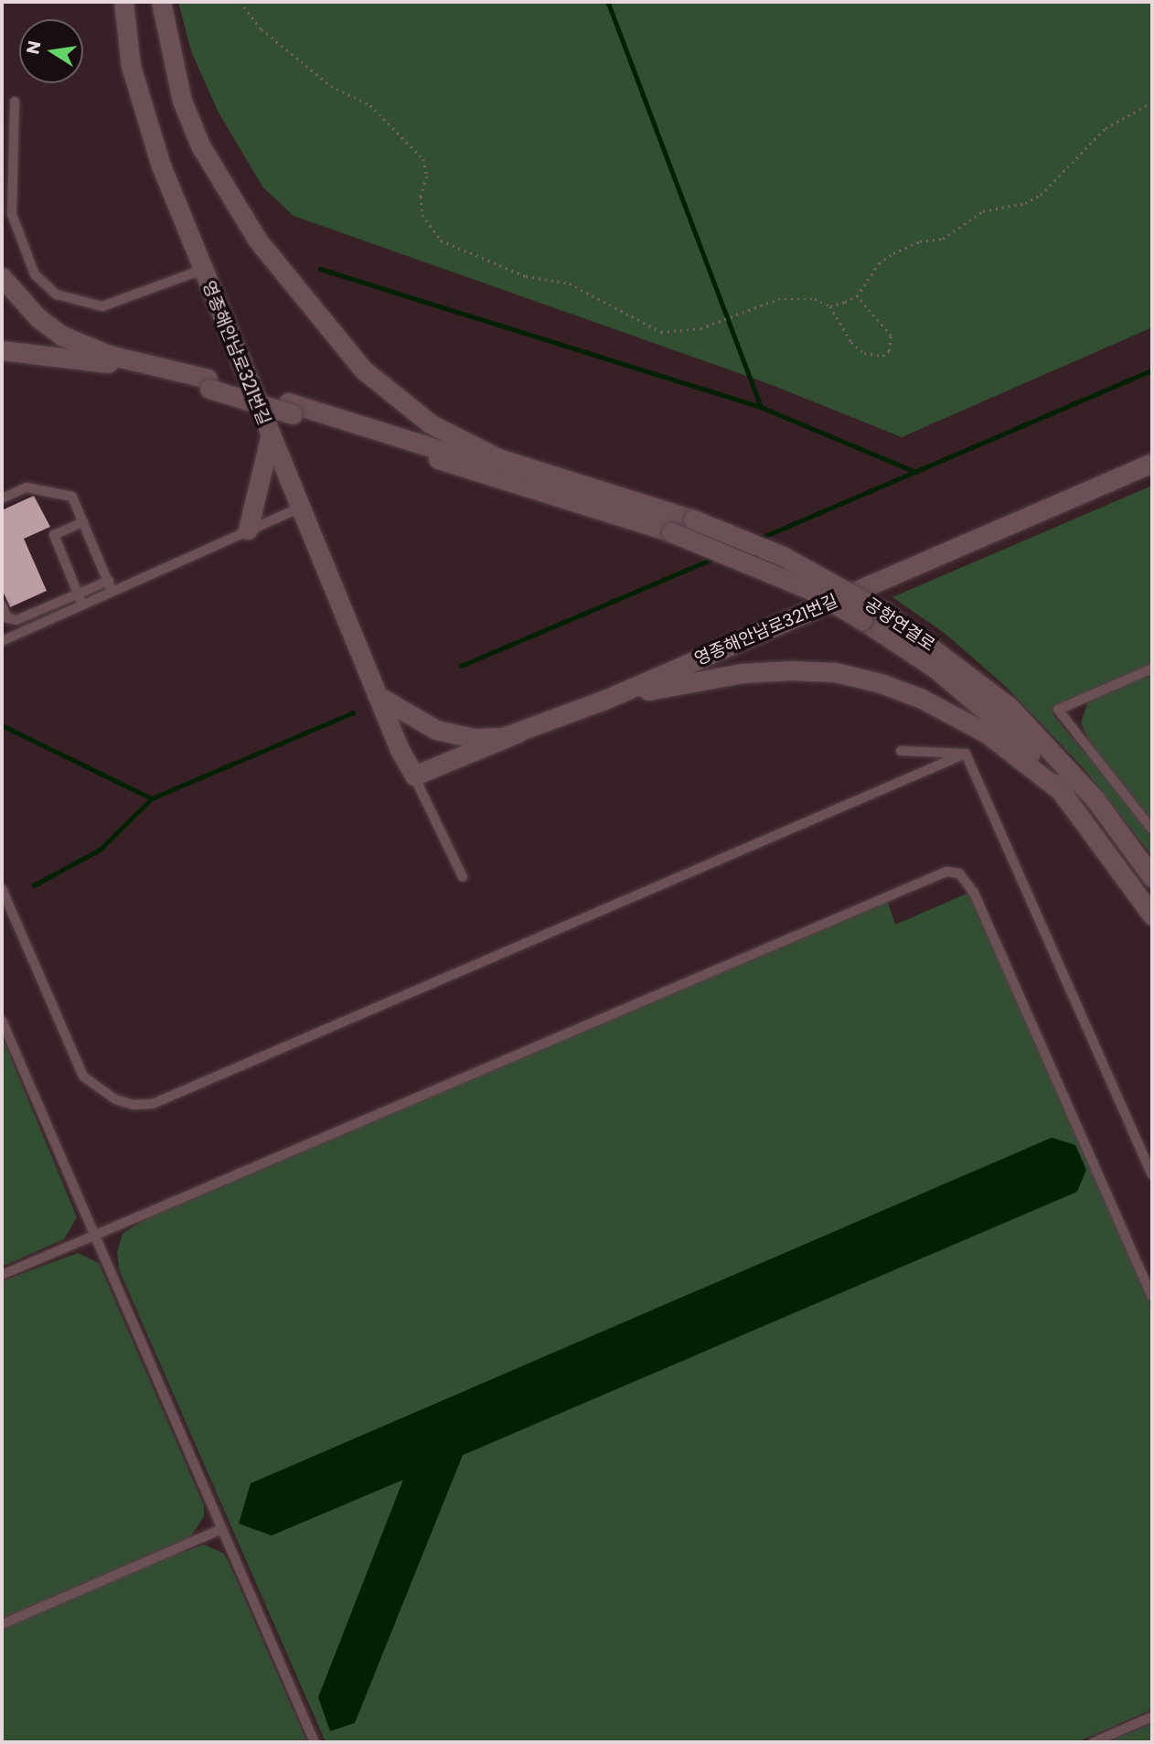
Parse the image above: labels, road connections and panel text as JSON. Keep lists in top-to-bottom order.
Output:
{
  "streets": {
    "street": ["영종해안남로321번길", "공항연결로"]
  },
  "north": "left"
}
